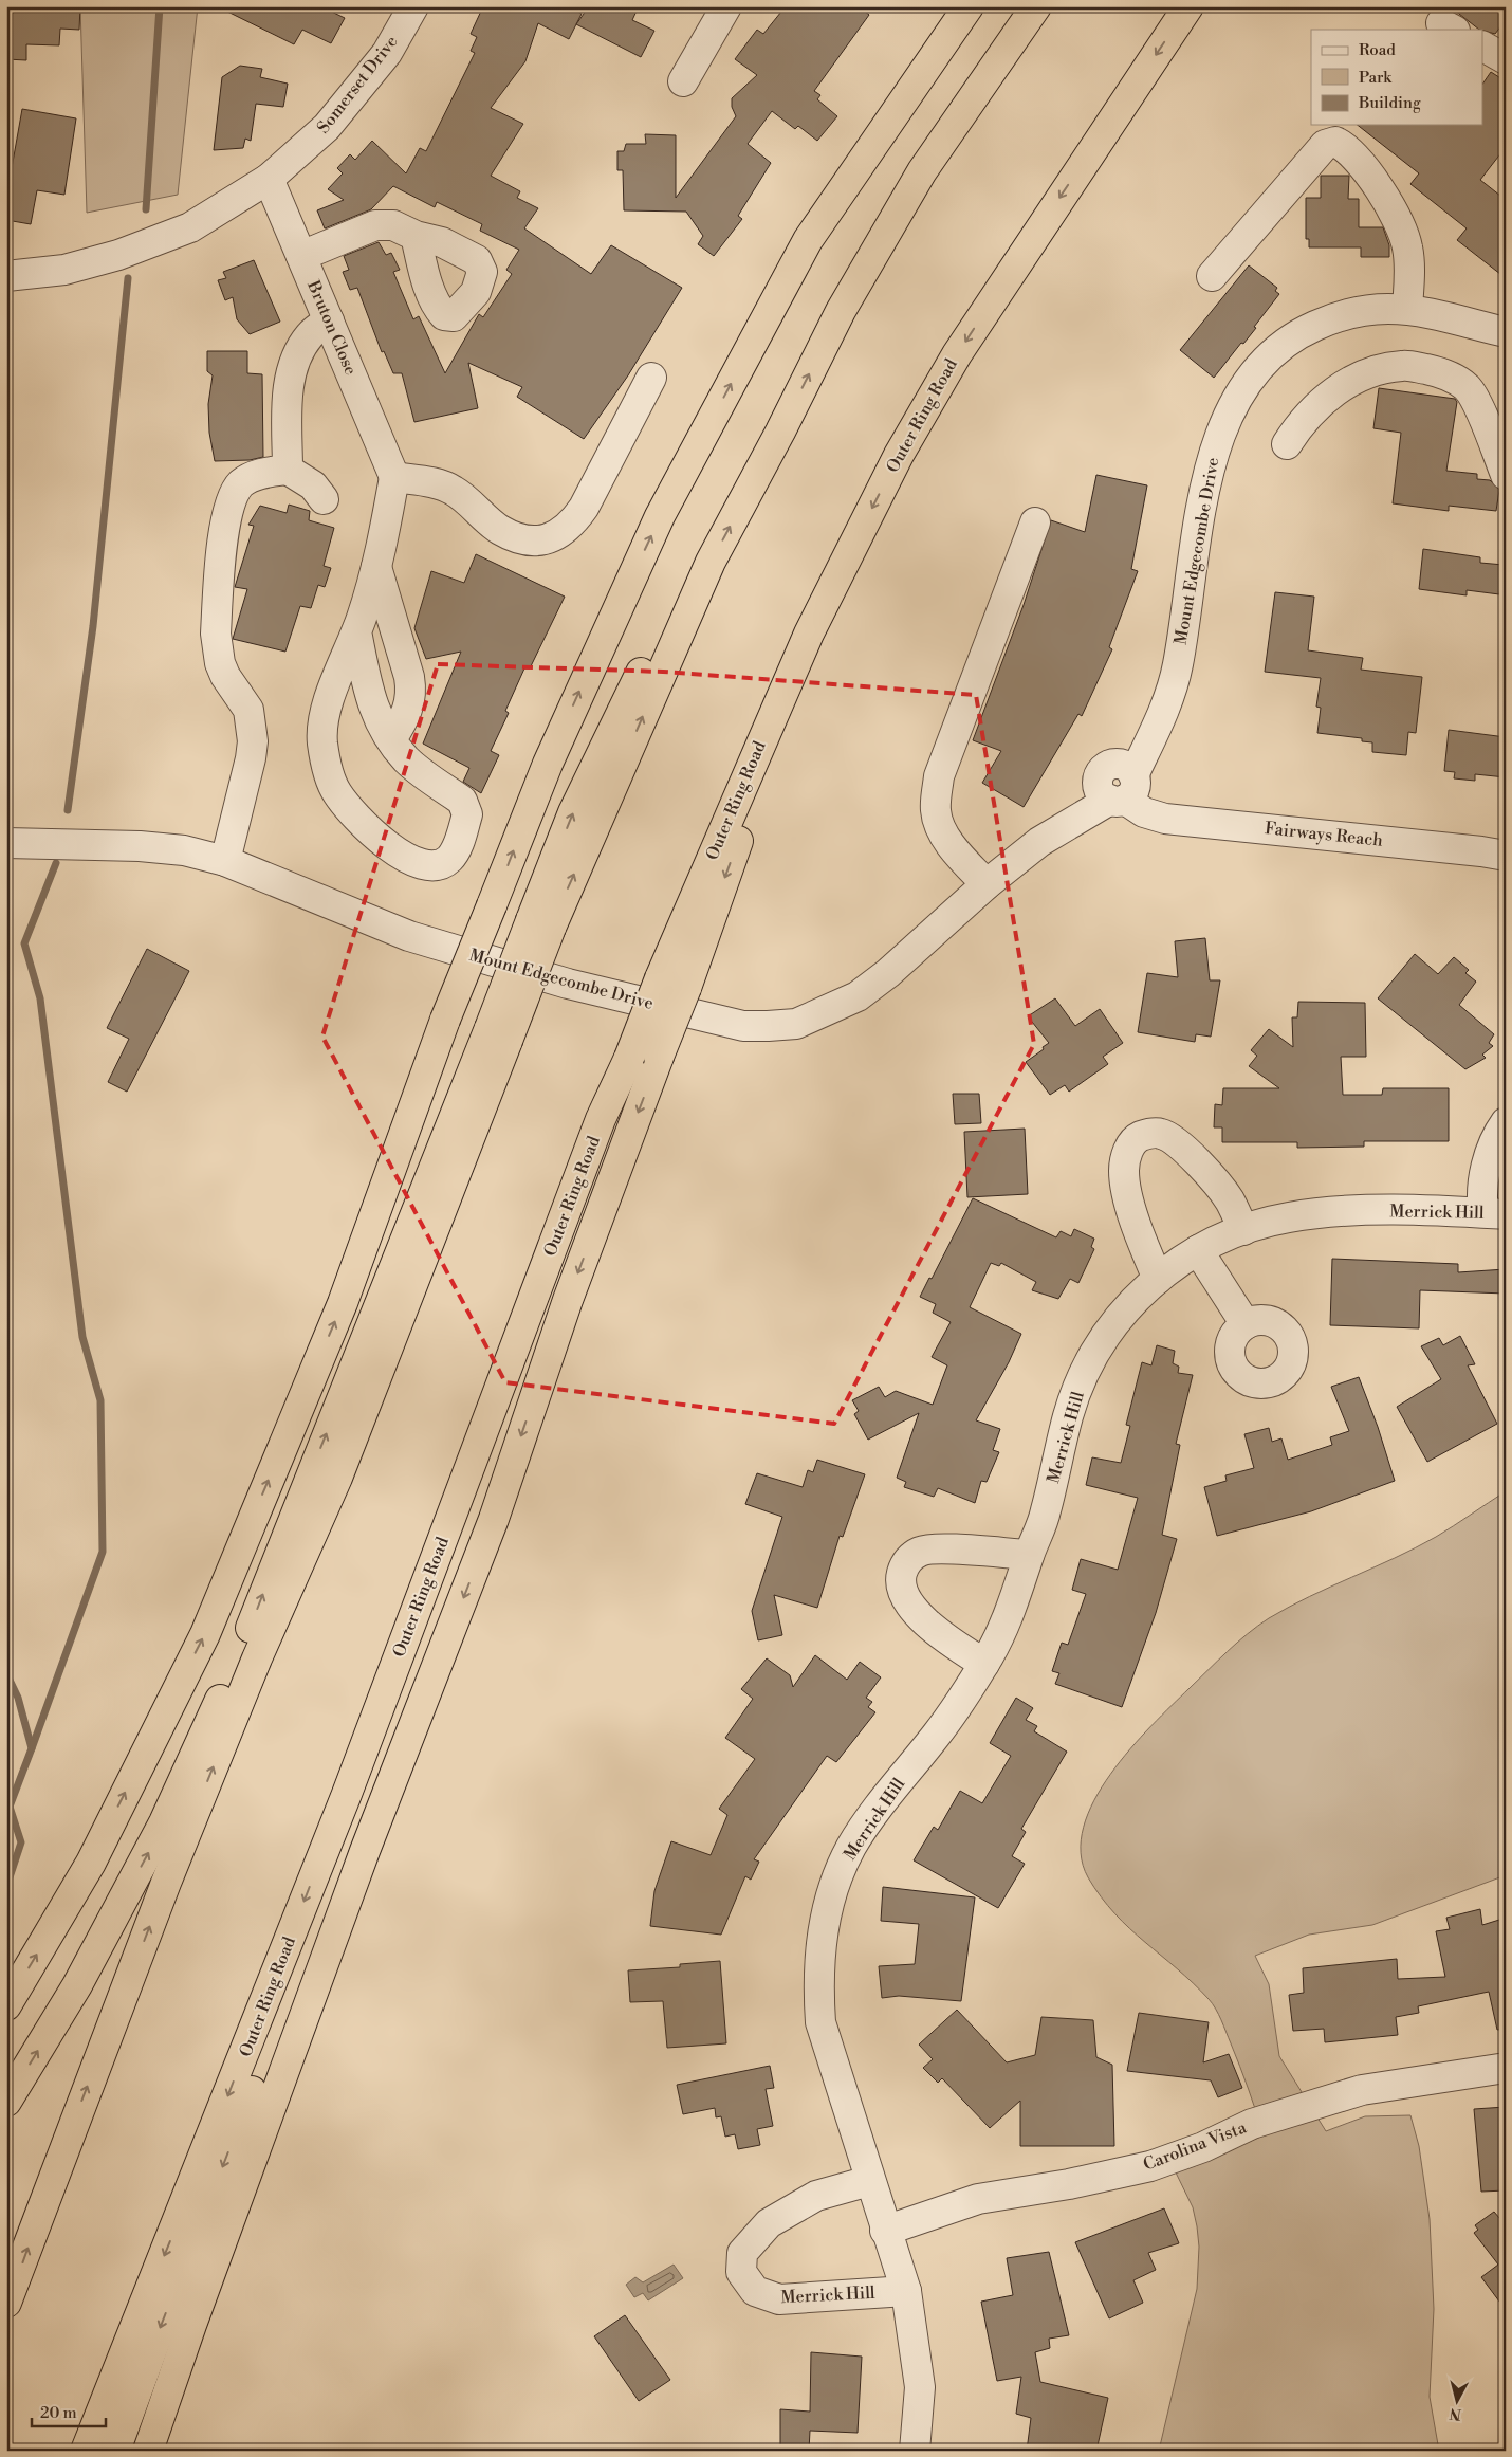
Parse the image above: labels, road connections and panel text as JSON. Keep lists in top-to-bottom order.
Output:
{
  "streets": {
    "highway": ["Outer Ring Road"],
    "street": [
      "Somerset Drive",
      "Bruton Close",
      "Mount Edgecombe Drive",
      "Fairways Reach",
      "Merrick Hill",
      "Carolina Vista"
    ]
  },
  "crossings": [
    ["Somerset Drive", "Bruton Close"],
    ["Mount Edgecombe Drive", "Fairways Reach"],
    ["Merrick Hill", "Carolina Vista"]
  ],
  "legend": ["Road", "Park", "Building"],
  "scale_bar": "20 m",
  "north": "bottom"
}
